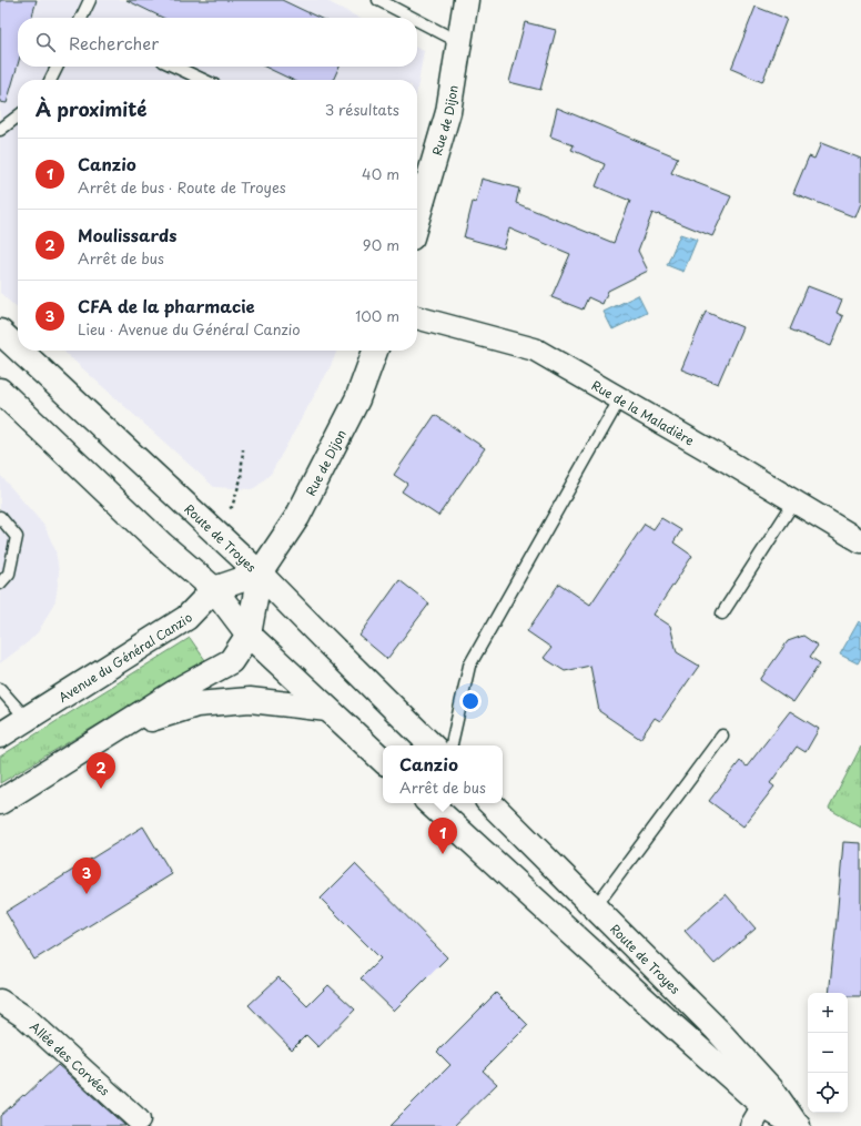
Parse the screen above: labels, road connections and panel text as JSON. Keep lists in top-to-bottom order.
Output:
{
  "streets": {
    "main road": ["Rue de Dijon", "Route de Troyes", "Avenue du Général Canzio"],
    "street": ["Rue de la Maladière", "Allée des Corvées"]
  },
  "crossings": [
    ["Rue de Dijon", "Route de Troyes"],
    ["Rue de Dijon", "Avenue du Général Canzio"],
    ["Route de Troyes", "Avenue du Général Canzio"]
  ],
  "page": {
    "search": "Rechercher",
    "heading": ["À proximité", "3 résultats"],
    "list": [
      {
        "mark": "1",
        "name": "Canzio",
        "note": "Arrêt de bus · Route de Troyes",
        "value": "40 m"
      },
      {
        "mark": "2",
        "name": "Moulissards",
        "note": "Arrêt de bus",
        "value": "90 m"
      },
      {
        "mark": "3",
        "name": "CFA de la pharmacie",
        "note": "Lieu · Avenue du Général Canzio",
        "value": "100 m"
      }
    ],
    "popup": ["Canzio", "Arrêt de bus"],
    "pins": ["2", "1", "3"],
    "map_buttons": ["+", "−"]
  }
}
